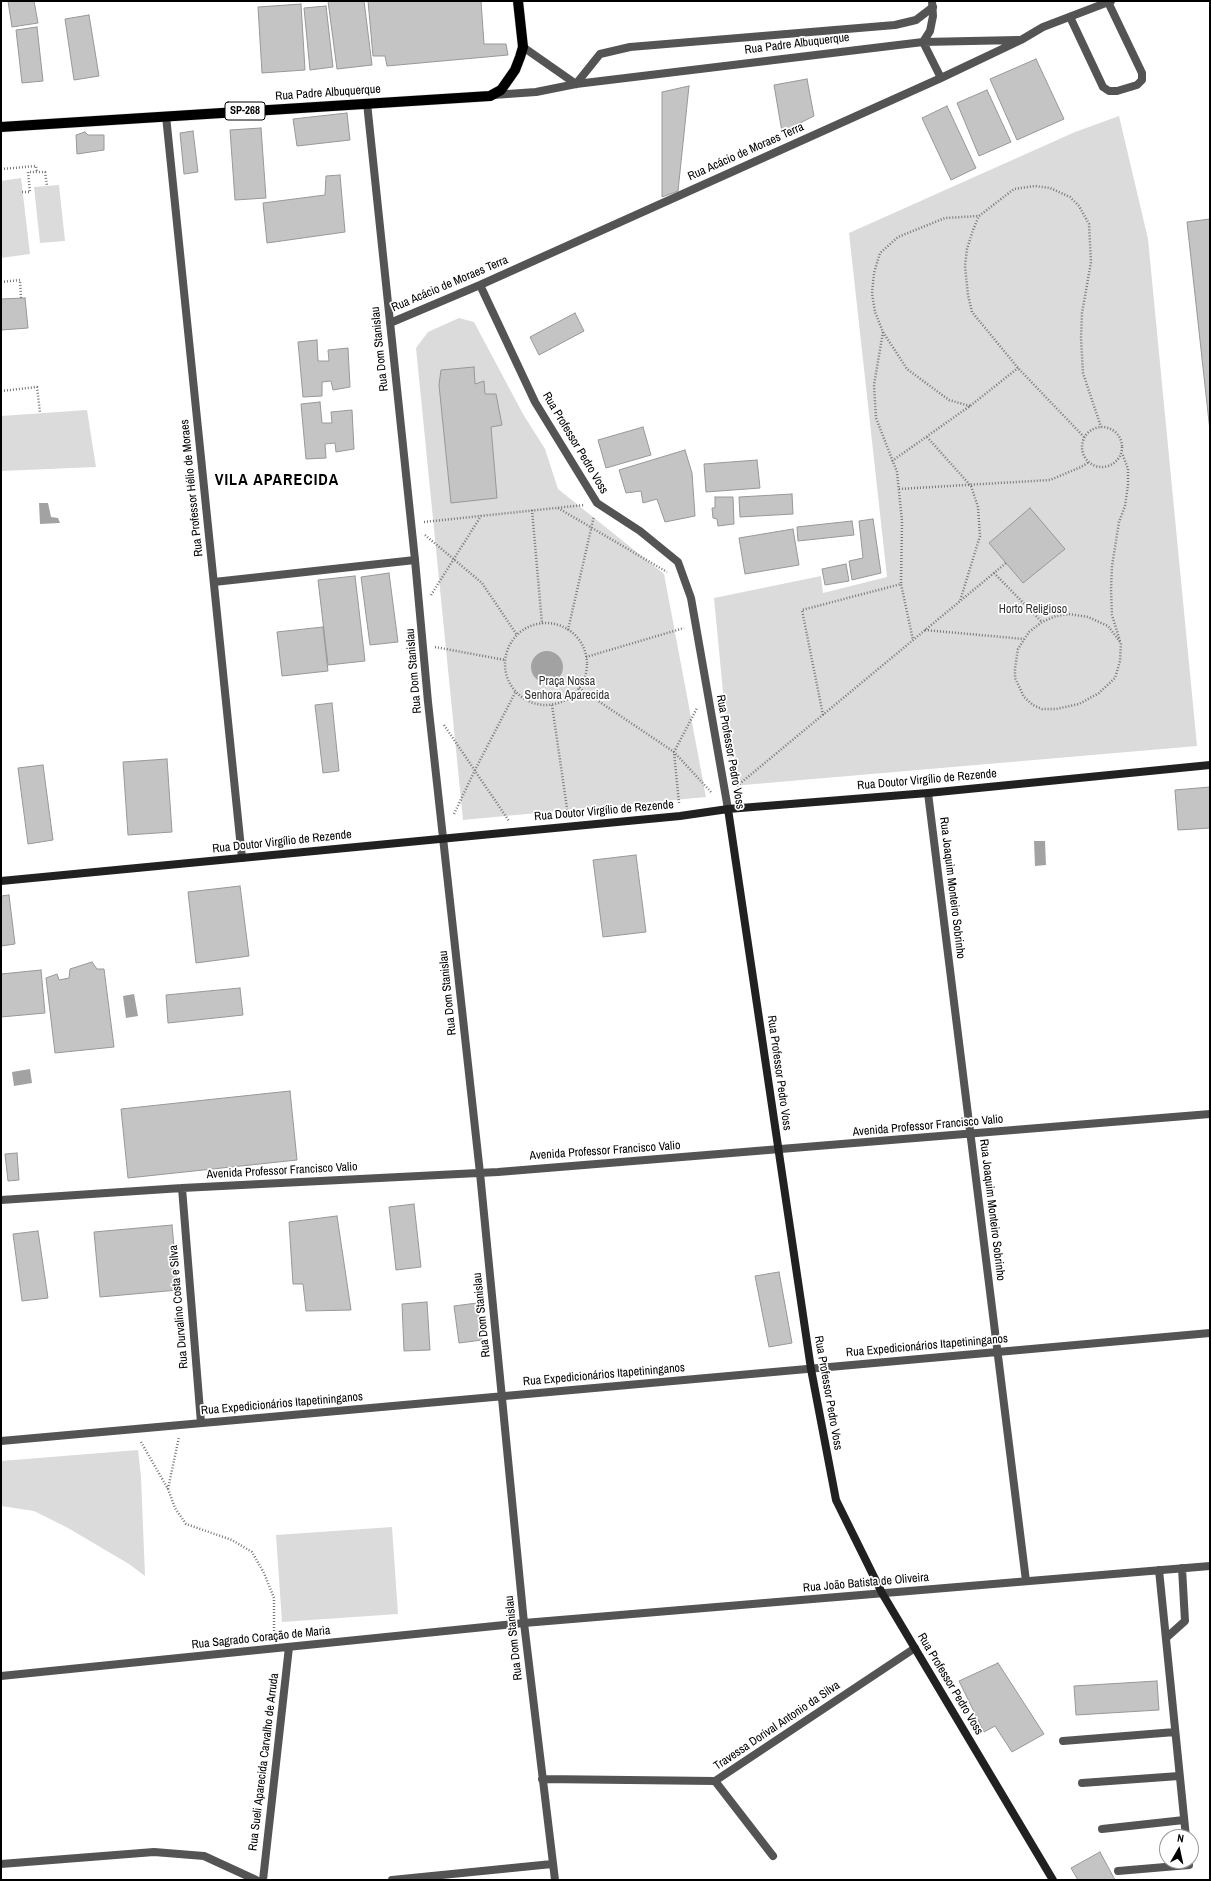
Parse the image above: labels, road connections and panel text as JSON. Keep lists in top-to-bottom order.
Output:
{
  "streets": {
    "main road": [
      "Rua Padre Albuquerque",
      "SP-268",
      "Rua Professor Pedro Voss",
      "Rua Doutor Virgílio de Rezende"
    ],
    "street": [
      "Rua Acácio de Moraes Terra",
      "Rua Dom Stanislau",
      "Rua Professor Hélio de Moraes",
      "Rua Joaquim Monteiro Sobrinho",
      "Avenida Professor Francisco Valio",
      "Rua Durvalino Costa e Silva",
      "Rua Expedicionários Itapetininganos",
      "Rua João Batista de Oliveira",
      "Rua Sagrado Coração de Maria",
      "Travessa Dorival Antonio da Silva",
      "Rua Sueli Aparecida Carvalho de Arruda"
    ]
  },
  "crossings": [
    ["Rua Padre Albuquerque", "Rua Acácio de Moraes Terra"],
    ["Rua Padre Albuquerque", "Rua Dom Stanislau"],
    ["Rua Padre Albuquerque", "Rua Professor Hélio de Moraes"],
    ["Rua Acácio de Moraes Terra", "Rua Dom Stanislau"],
    ["Rua Acácio de Moraes Terra", "Rua Professor Pedro Voss"],
    ["Rua Dom Stanislau", "Rua Doutor Virgílio de Rezende"],
    ["Rua Dom Stanislau", "Avenida Professor Francisco Valio"],
    ["Rua Dom Stanislau", "Rua Expedicionários Itapetininganos"],
    ["Rua Dom Stanislau", "Rua João Batista de Oliveira"],
    ["Rua Dom Stanislau", "Rua Sagrado Coração de Maria"],
    ["Rua Dom Stanislau", "Travessa Dorival Antonio da Silva"],
    ["Rua Professor Pedro Voss", "Rua Doutor Virgílio de Rezende"],
    ["Rua Professor Pedro Voss", "Avenida Professor Francisco Valio"],
    ["Rua Professor Pedro Voss", "Rua Expedicionários Itapetininganos"],
    ["Rua Professor Pedro Voss", "Rua João Batista de Oliveira"],
    ["Rua Professor Pedro Voss", "Travessa Dorival Antonio da Silva"],
    ["Rua Professor Hélio de Moraes", "Rua Doutor Virgílio de Rezende"],
    ["Rua Doutor Virgílio de Rezende", "Rua Joaquim Monteiro Sobrinho"],
    ["Rua Joaquim Monteiro Sobrinho", "Avenida Professor Francisco Valio"],
    ["Rua Joaquim Monteiro Sobrinho", "Rua Expedicionários Itapetininganos"],
    ["Rua Joaquim Monteiro Sobrinho", "Rua João Batista de Oliveira"],
    ["Avenida Professor Francisco Valio", "Rua Durvalino Costa e Silva"],
    ["Rua Durvalino Costa e Silva", "Rua Expedicionários Itapetininganos"],
    ["Rua João Batista de Oliveira", "Rua Sagrado Coração de Maria"],
    ["Rua Sagrado Coração de Maria", "Rua Sueli Aparecida Carvalho de Arruda"]
  ],
  "districts": ["VILA APARECIDA"],
  "parks": ["Horto Religioso", "Praça Nossa Senhora Aparecida"],
  "north": "top"
}
